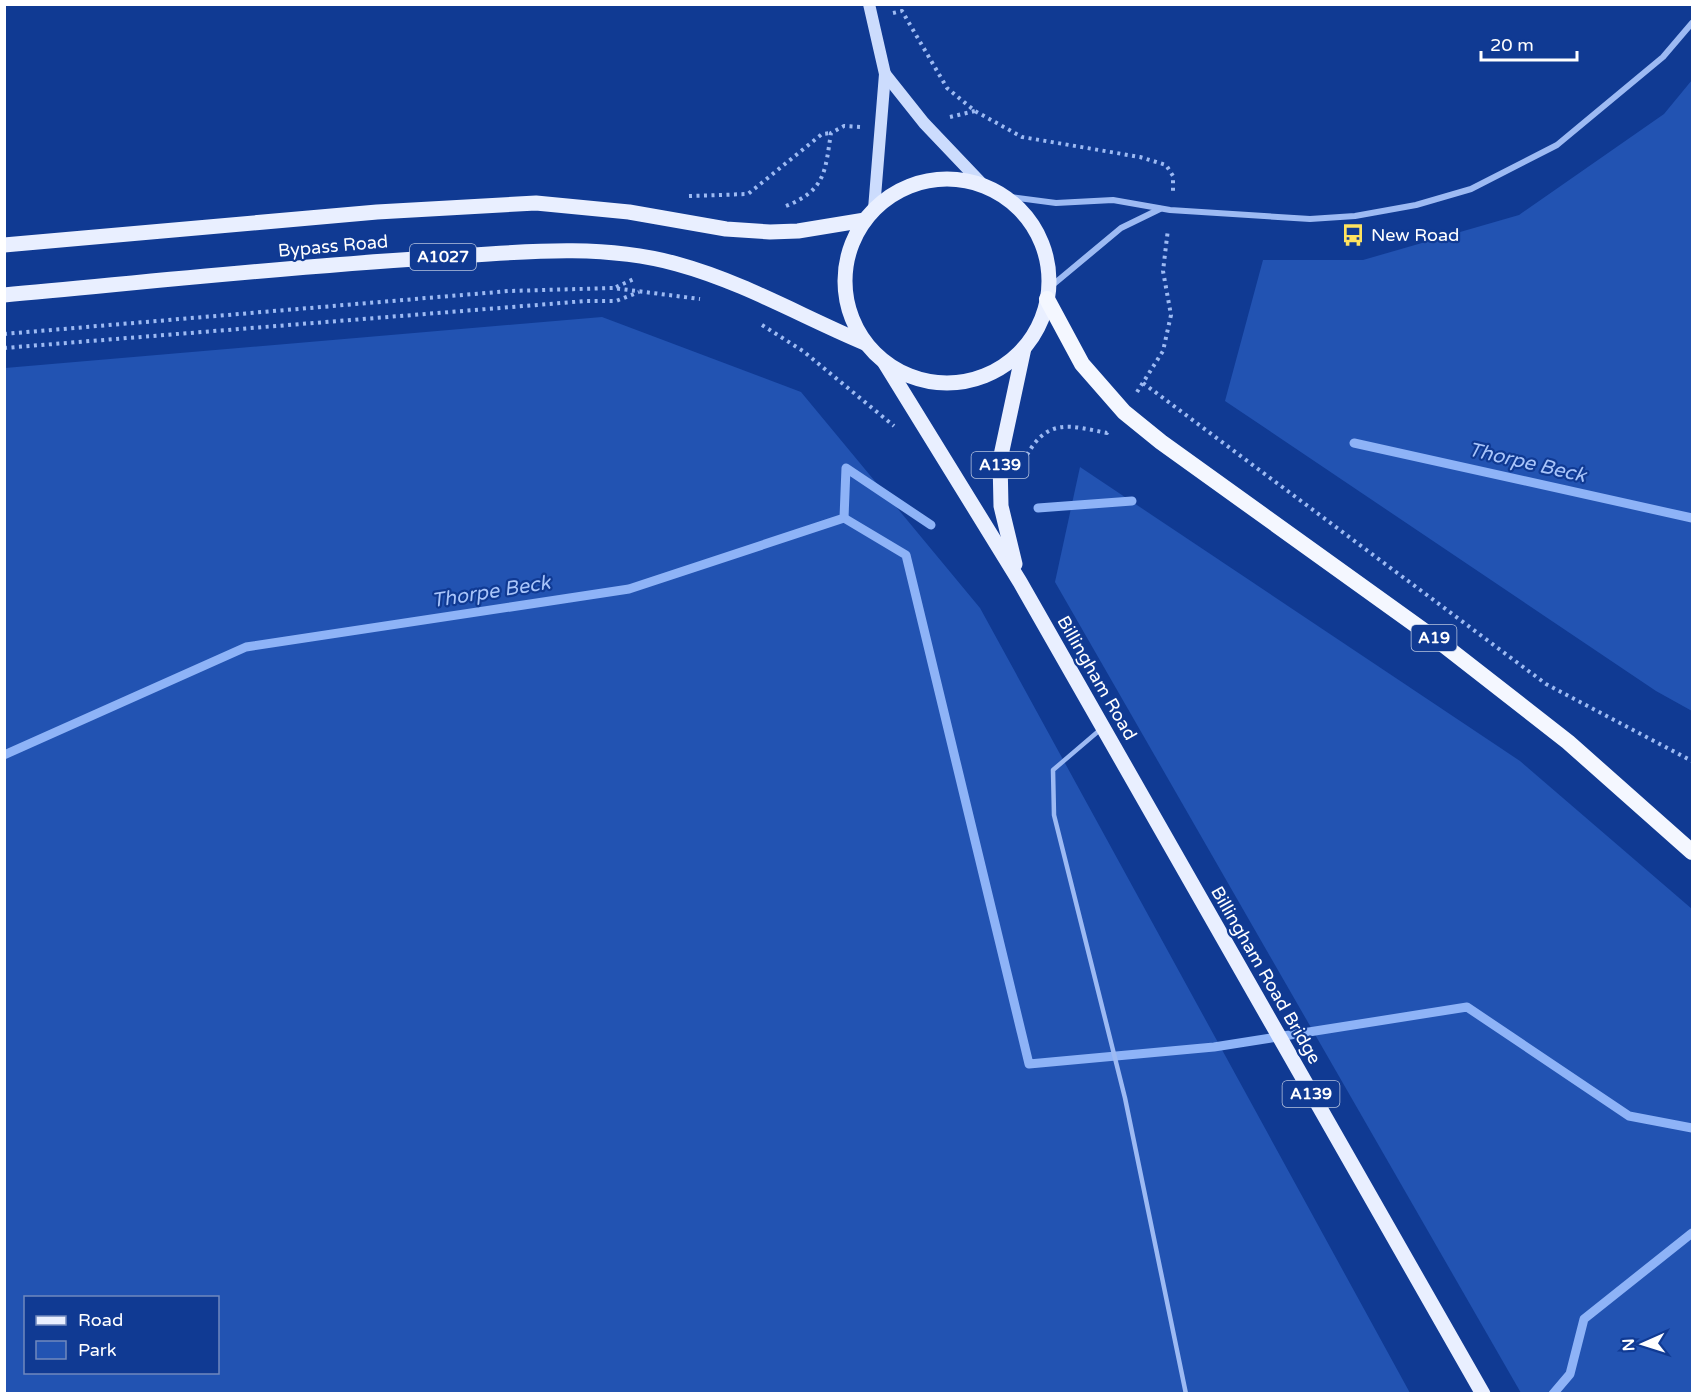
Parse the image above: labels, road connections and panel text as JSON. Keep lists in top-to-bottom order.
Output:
{
  "streets": {
    "highway": ["A19"],
    "main road": [
      "Bypass Road",
      "A1027",
      "A139",
      "Billingham Road",
      "Billingham Road Bridge"
    ]
  },
  "crossings": [
    ["Bypass Road", "A139"],
    ["Bypass Road", "A19"],
    ["A139", "A19"],
    ["A139", "Billingham Road"],
    ["Billingham Road", "Billingham Road Bridge"]
  ],
  "water": ["Thorpe Beck"],
  "places": {
    "bus stop": ["New Road"]
  },
  "legend": ["Road", "Park"],
  "scale_bar": "20 m",
  "north": "left"
}
